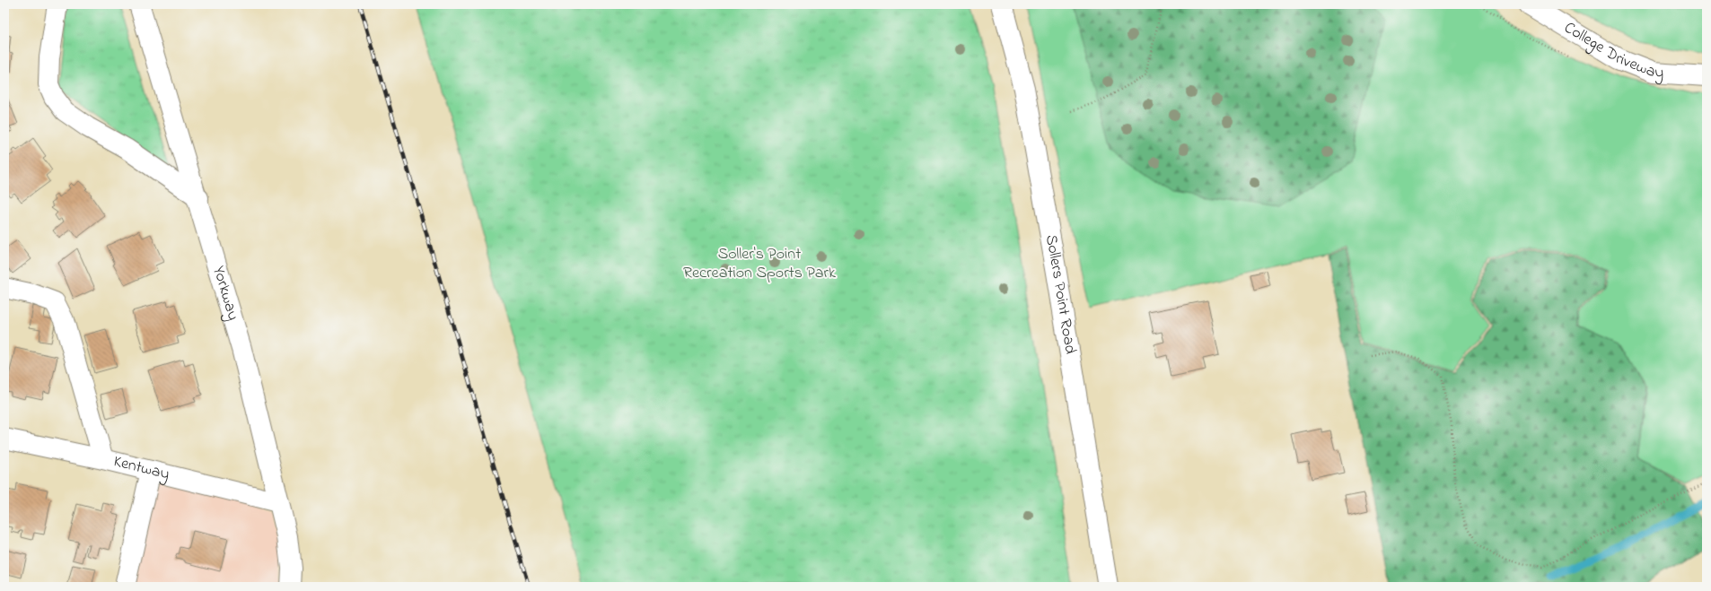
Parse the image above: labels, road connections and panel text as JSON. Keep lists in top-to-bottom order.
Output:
{
  "streets": {
    "street": [
      "College Driveway",
      "Yorkway",
      "Sollers Point Road",
      "Kentway"
    ]
  },
  "crossings": [
    ["Yorkway", "Kentway"]
  ],
  "parks": ["Soller's Point Recreation Sports Park"]
}
